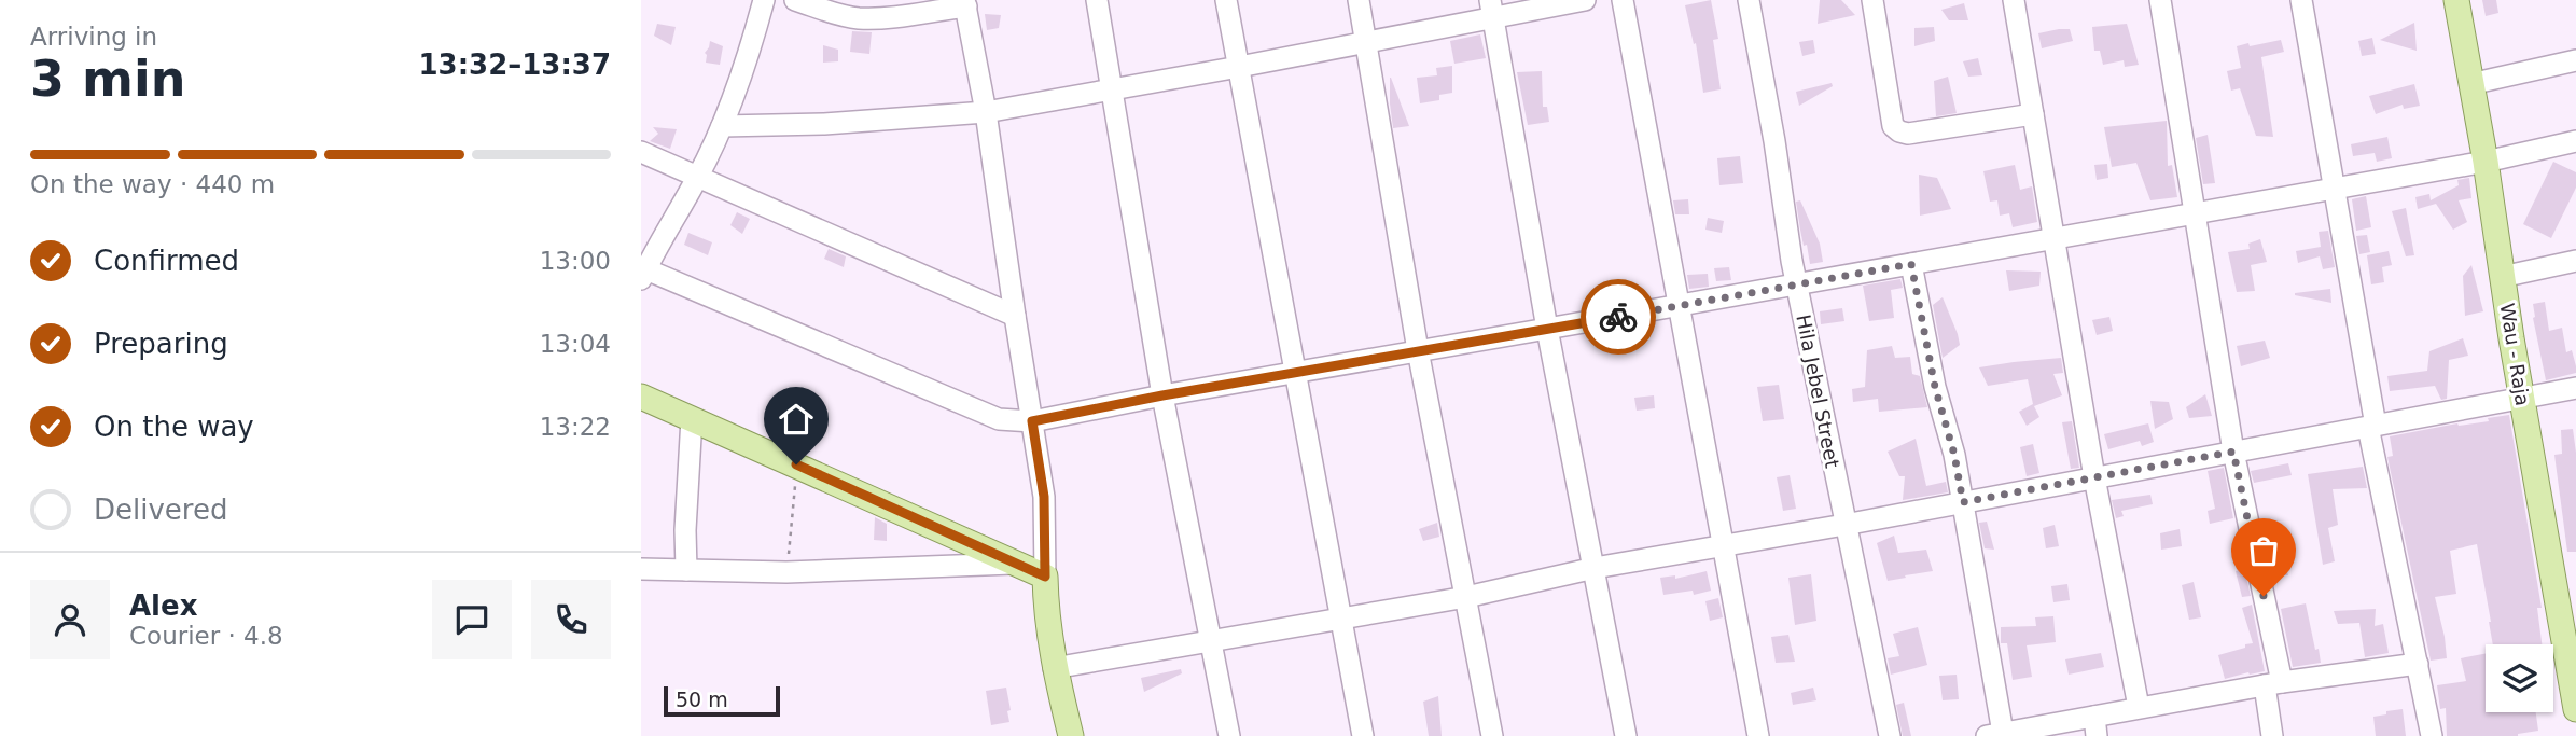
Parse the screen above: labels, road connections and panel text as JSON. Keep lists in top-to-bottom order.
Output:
{
  "streets": {
    "main road": ["Wau - Raja"],
    "street": ["Hila Jebel Street"]
  },
  "scale_bar": "50 m",
  "page": {
    "heading": ["3 min", "Arriving in", "13:32–13:37"],
    "panel": ["Alex", "Courier · 4.8"],
    "bar": "On the way · 440 m",
    "list": [
      ["Confirmed", "13:00"],
      ["Preparing", "13:04"],
      ["On the way", "13:22"],
      "Delivered"
    ],
    "scale": "50 m"
  }
}
